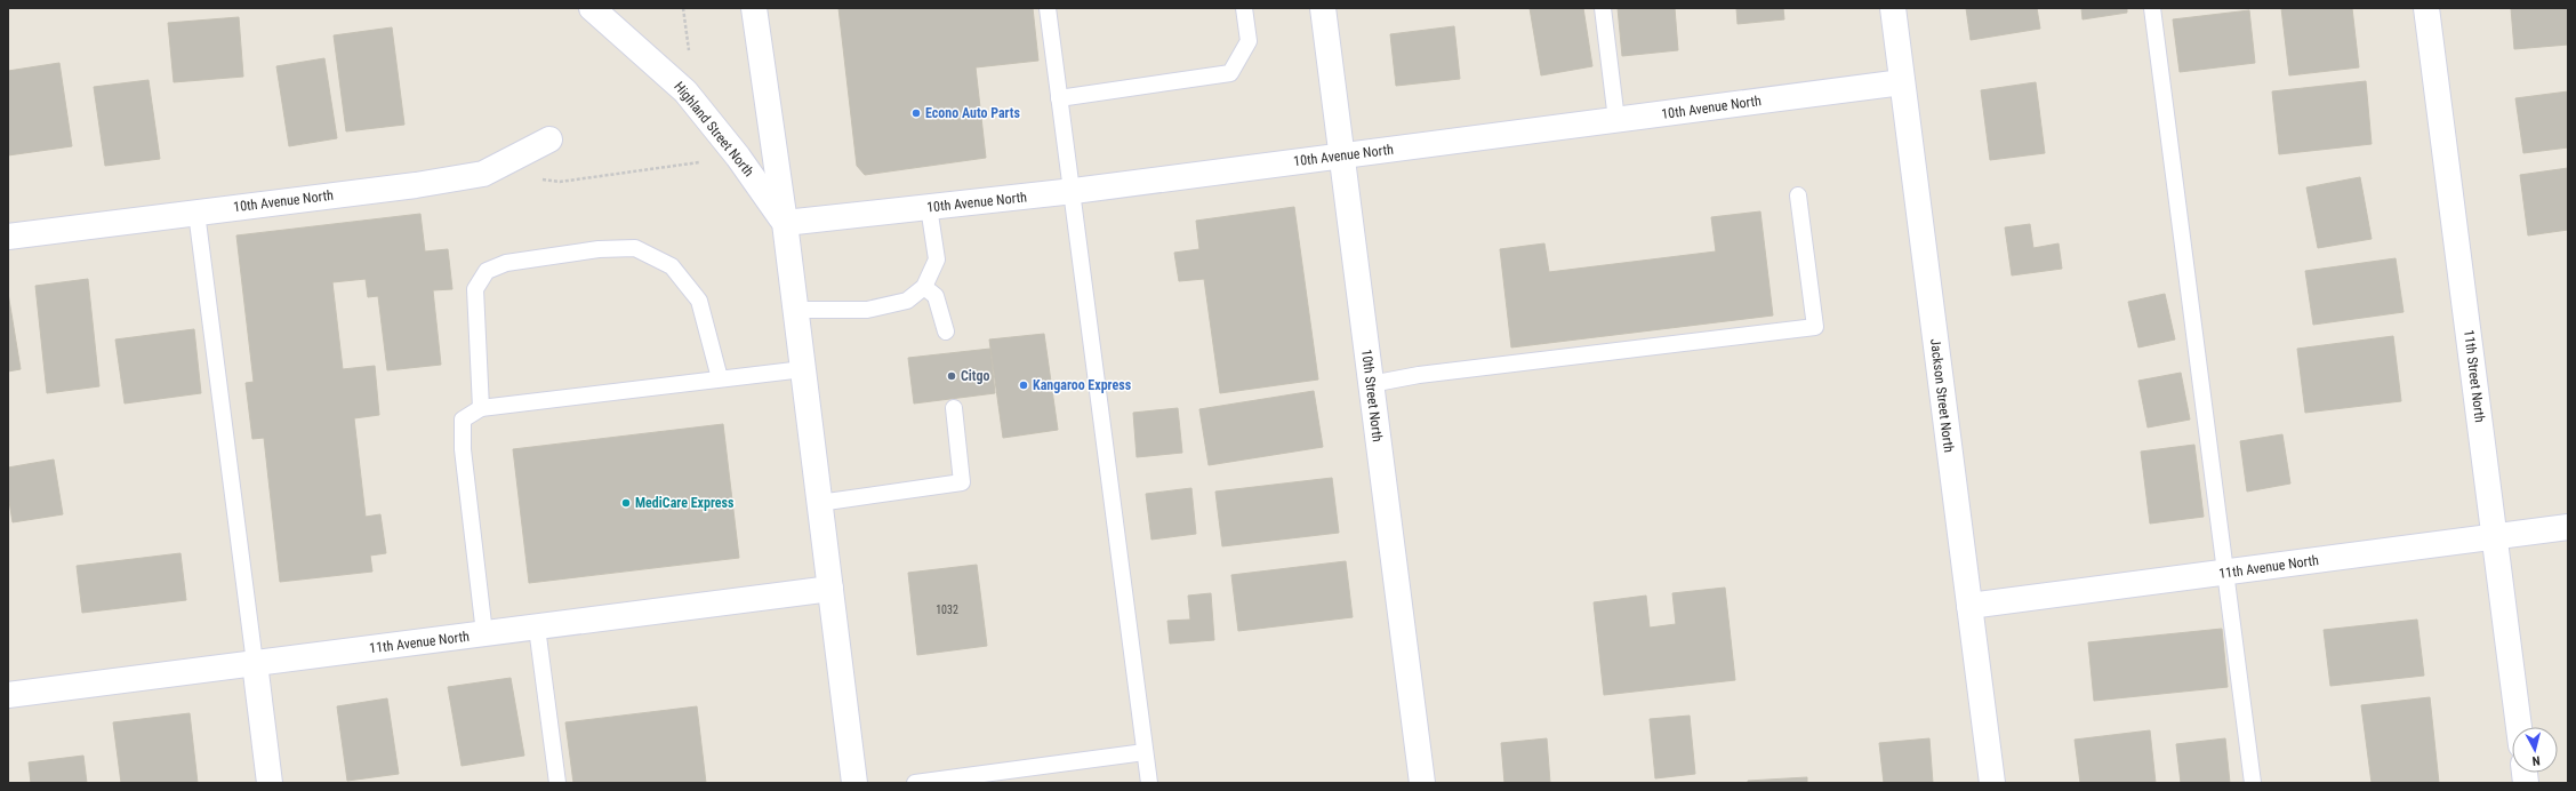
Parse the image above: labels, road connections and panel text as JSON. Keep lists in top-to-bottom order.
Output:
{
  "streets": {
    "street": [
      "10th Avenue North",
      "Highland Street North",
      "11th Street North",
      "10th Street North",
      "Jackson Street North",
      "11th Avenue North"
    ]
  },
  "crossings": [
    ["10th Avenue North", "Highland Street North"],
    ["10th Avenue North", "10th Street North"],
    ["10th Avenue North", "Jackson Street North"],
    ["11th Street North", "11th Avenue North"],
    ["Jackson Street North", "11th Avenue North"]
  ],
  "places": [
    "Econo Auto Parts",
    "Citgo",
    "Kangaroo Express",
    "MediCare Express"
  ],
  "house_numbers": ["1032"],
  "north": "bottom"
}
